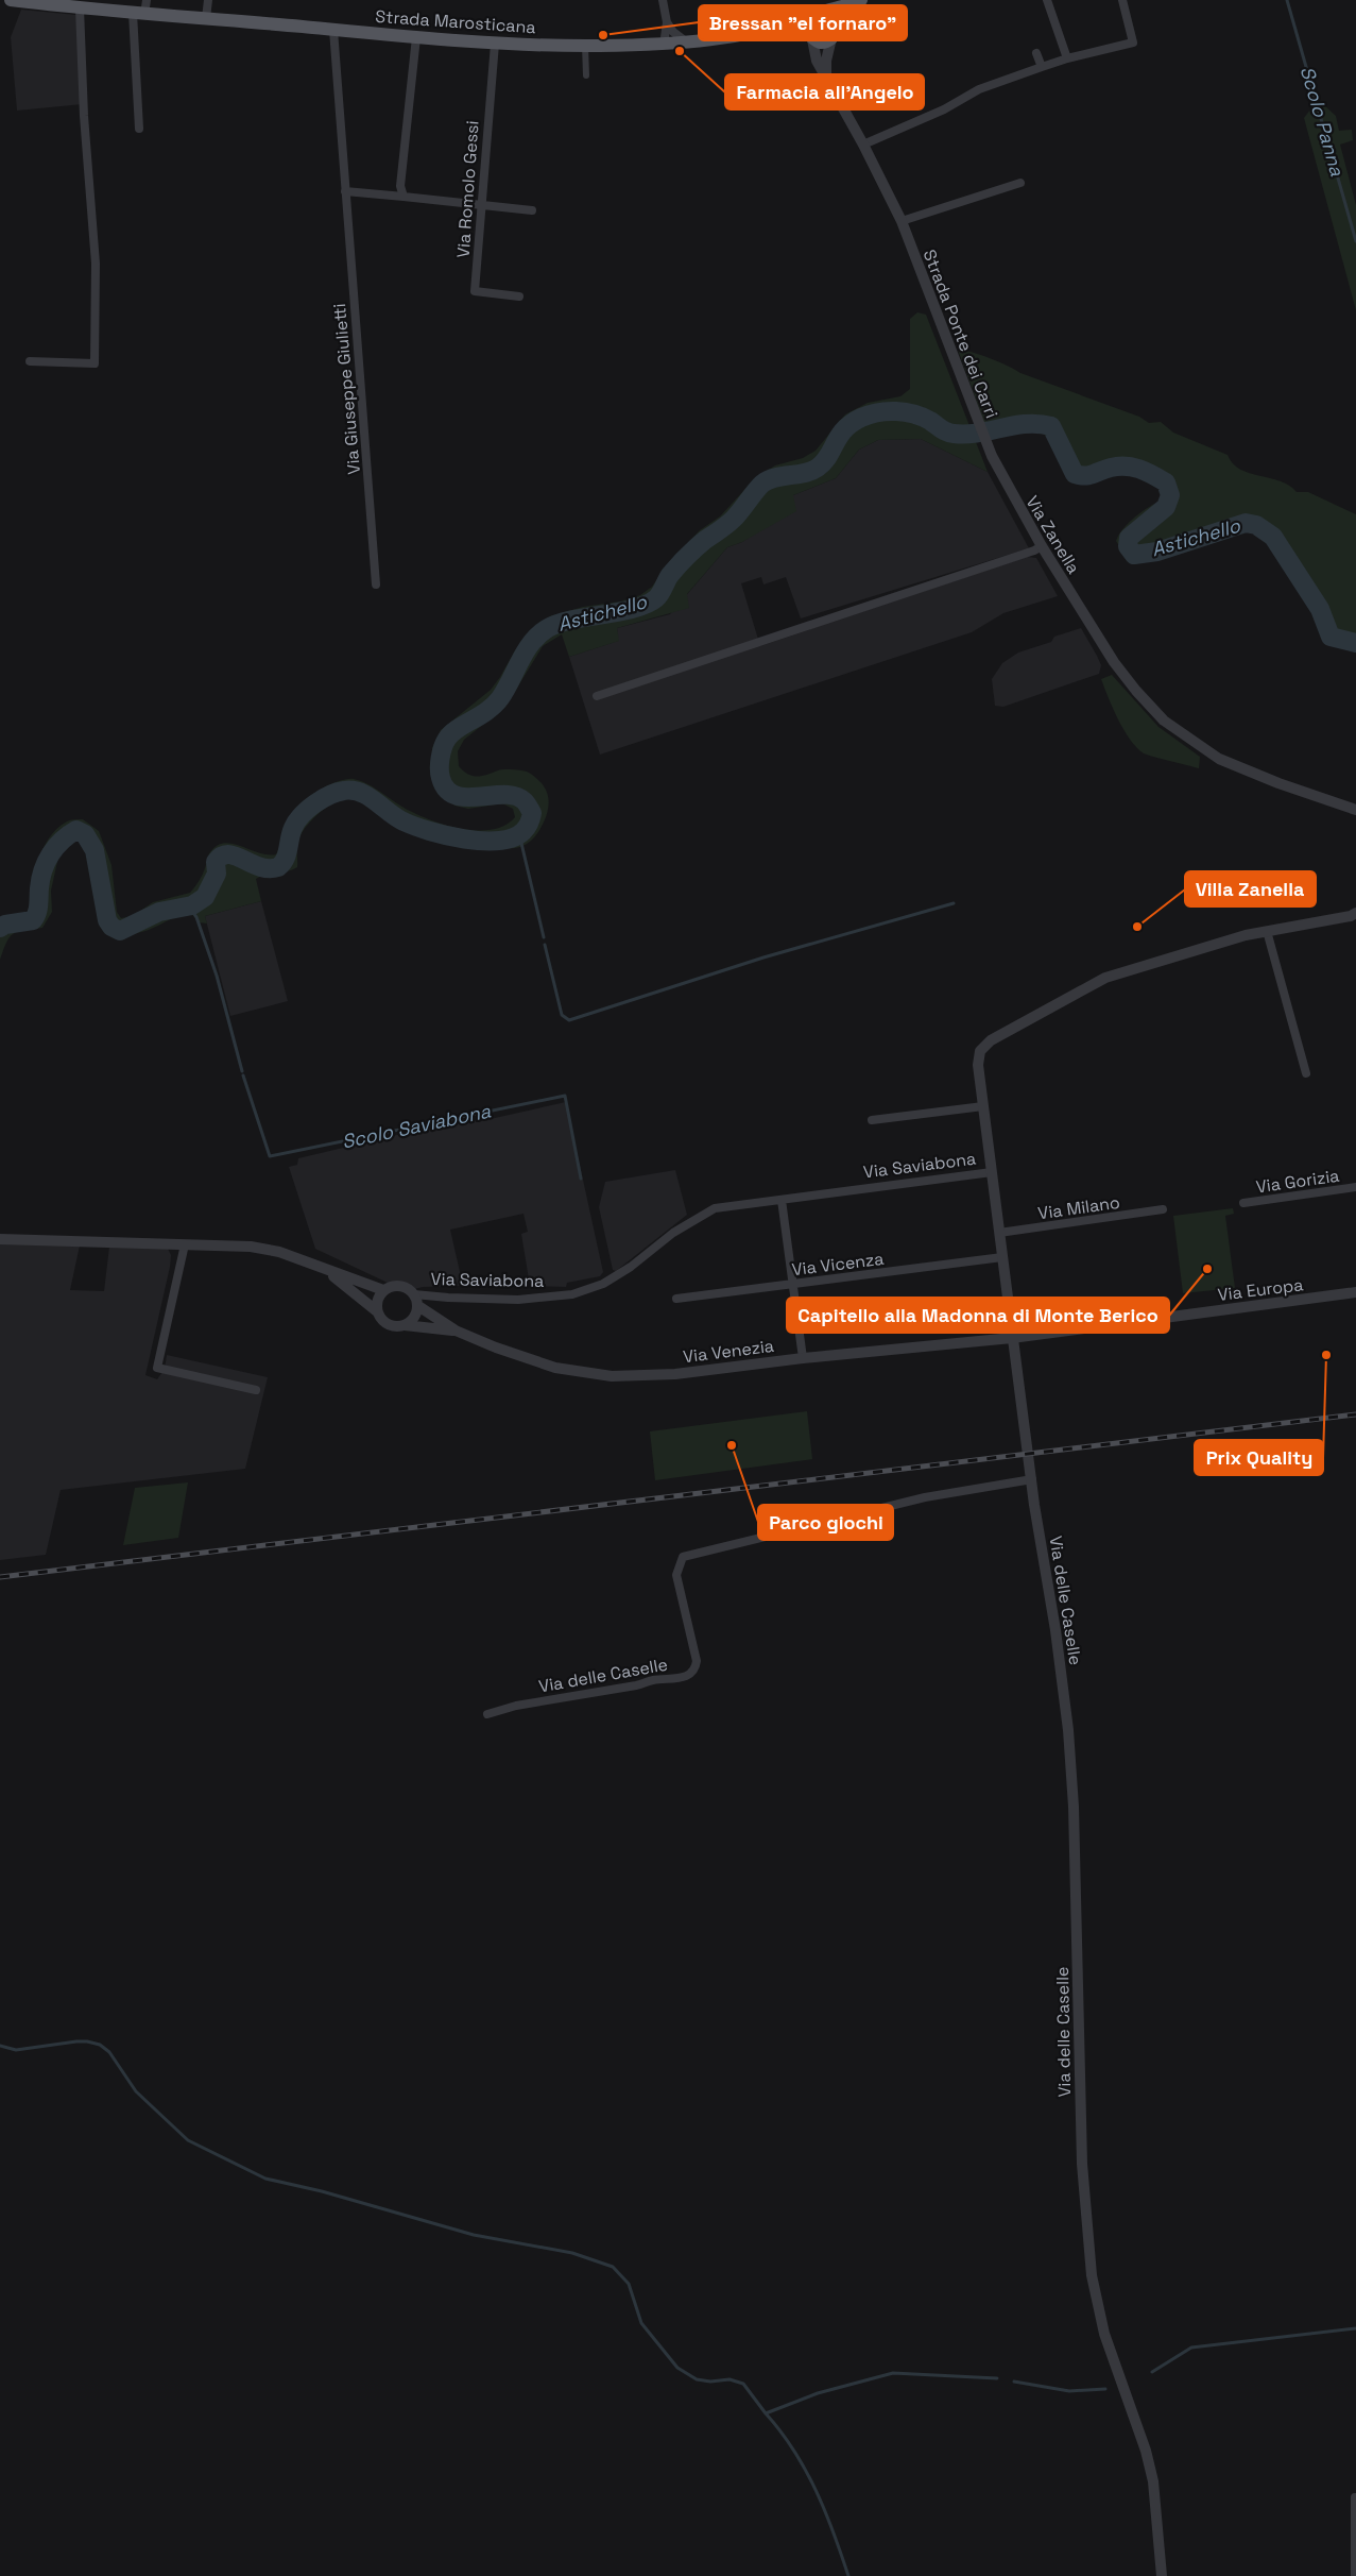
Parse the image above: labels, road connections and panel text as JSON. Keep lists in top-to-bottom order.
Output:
{
  "streets": {
    "main road": ["Strada Marosticana"],
    "street": [
      "Via Romolo Gessi",
      "Strada Ponte dei Carri",
      "Via Giuseppe Giulietti",
      "Via Zanella",
      "Via Saviabona",
      "Via Gorizia",
      "Via Milano",
      "Via Vicenza",
      "Via Europa",
      "Via Venezia",
      "Via delle Caselle"
    ]
  },
  "crossings": [
    ["Strada Marosticana", "Via Romolo Gessi"],
    ["Strada Marosticana", "Strada Ponte dei Carri"],
    ["Strada Marosticana", "Via Giuseppe Giulietti"],
    ["Strada Ponte dei Carri", "Via Zanella"],
    ["Via Saviabona", "Via Venezia"],
    ["Via Saviabona", "Via delle Caselle"],
    ["Via Milano", "Via delle Caselle"],
    ["Via Vicenza", "Via delle Caselle"],
    ["Via Europa", "Via Venezia"],
    ["Via Europa", "Via delle Caselle"],
    ["Via Venezia", "Via delle Caselle"]
  ],
  "water": ["Scolo Panna", "Astichello", "Scolo Saviabona"],
  "places": [
    "Bressan \"el fornaro\"",
    "Farmacia all'Angelo",
    "Villa Zanella",
    "Capitello alla Madonna di Monte Berico",
    "Prix Quality",
    "Parco giochi"
  ]
}
